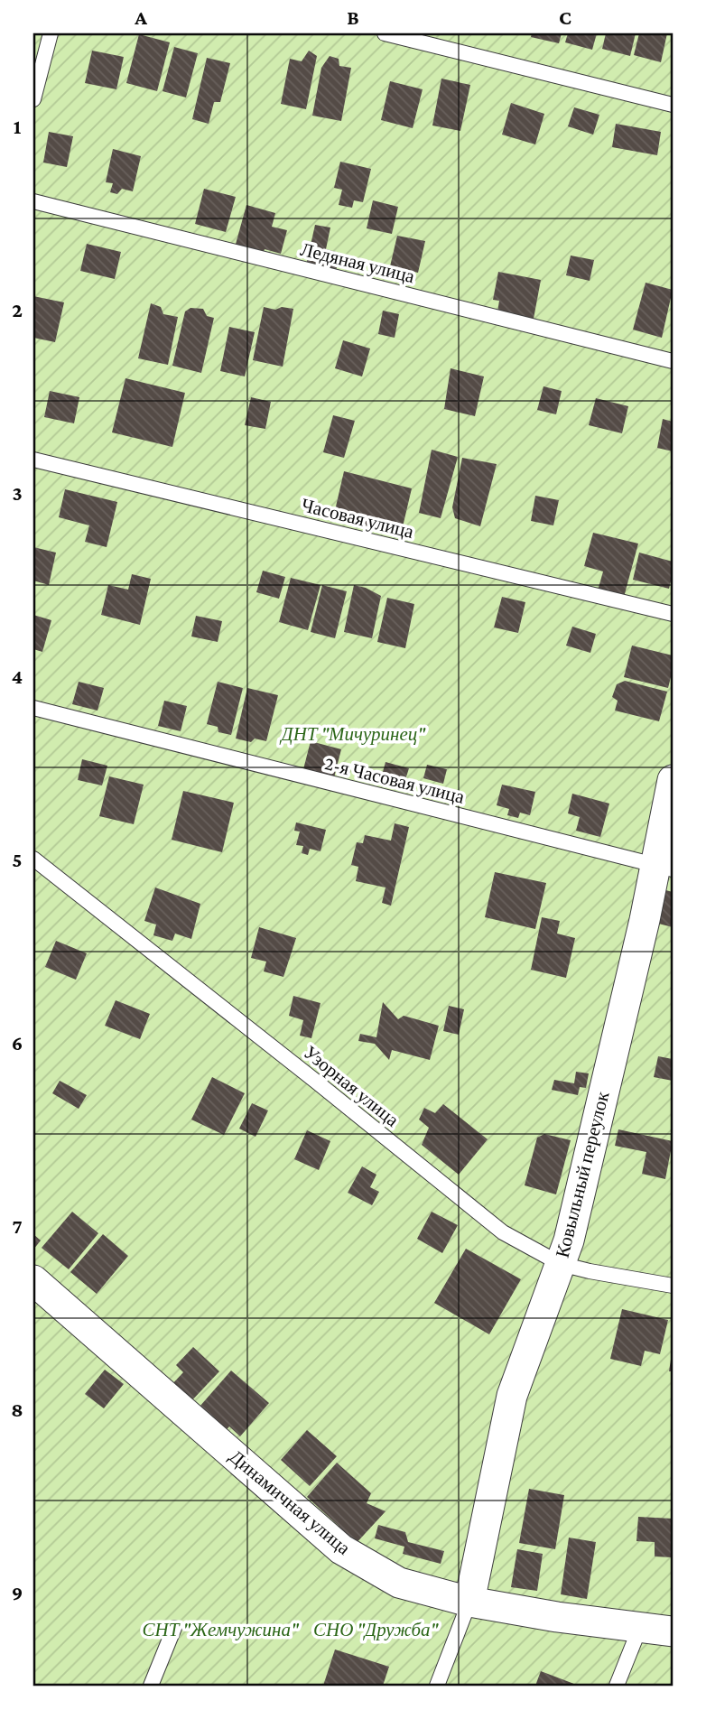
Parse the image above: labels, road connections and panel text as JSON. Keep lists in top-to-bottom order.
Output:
{
  "streets": {
    "street": ["Ковыльный переулок", "Динамичная улица"],
    "lane": [
      "Ледяная улица",
      "Часовая улица",
      "2-я Часовая улица",
      "Узорная улица"
    ]
  },
  "crossings": [
    ["2-я Часовая улица", "Ковыльный переулок"],
    ["Узорная улица", "Ковыльный переулок"],
    ["Ковыльный переулок", "Динамичная улица"]
  ],
  "parks": ["ДНТ \"Мичуринец\"", "СНТ \"Жемчужина\"", "СНО \"Дружба\""],
  "grid": {
    "columns": ["A", "B", "C"],
    "rows": [
      "1",
      "2",
      "3",
      "4",
      "5",
      "6",
      "7",
      "8",
      "9"
    ]
  }
}
